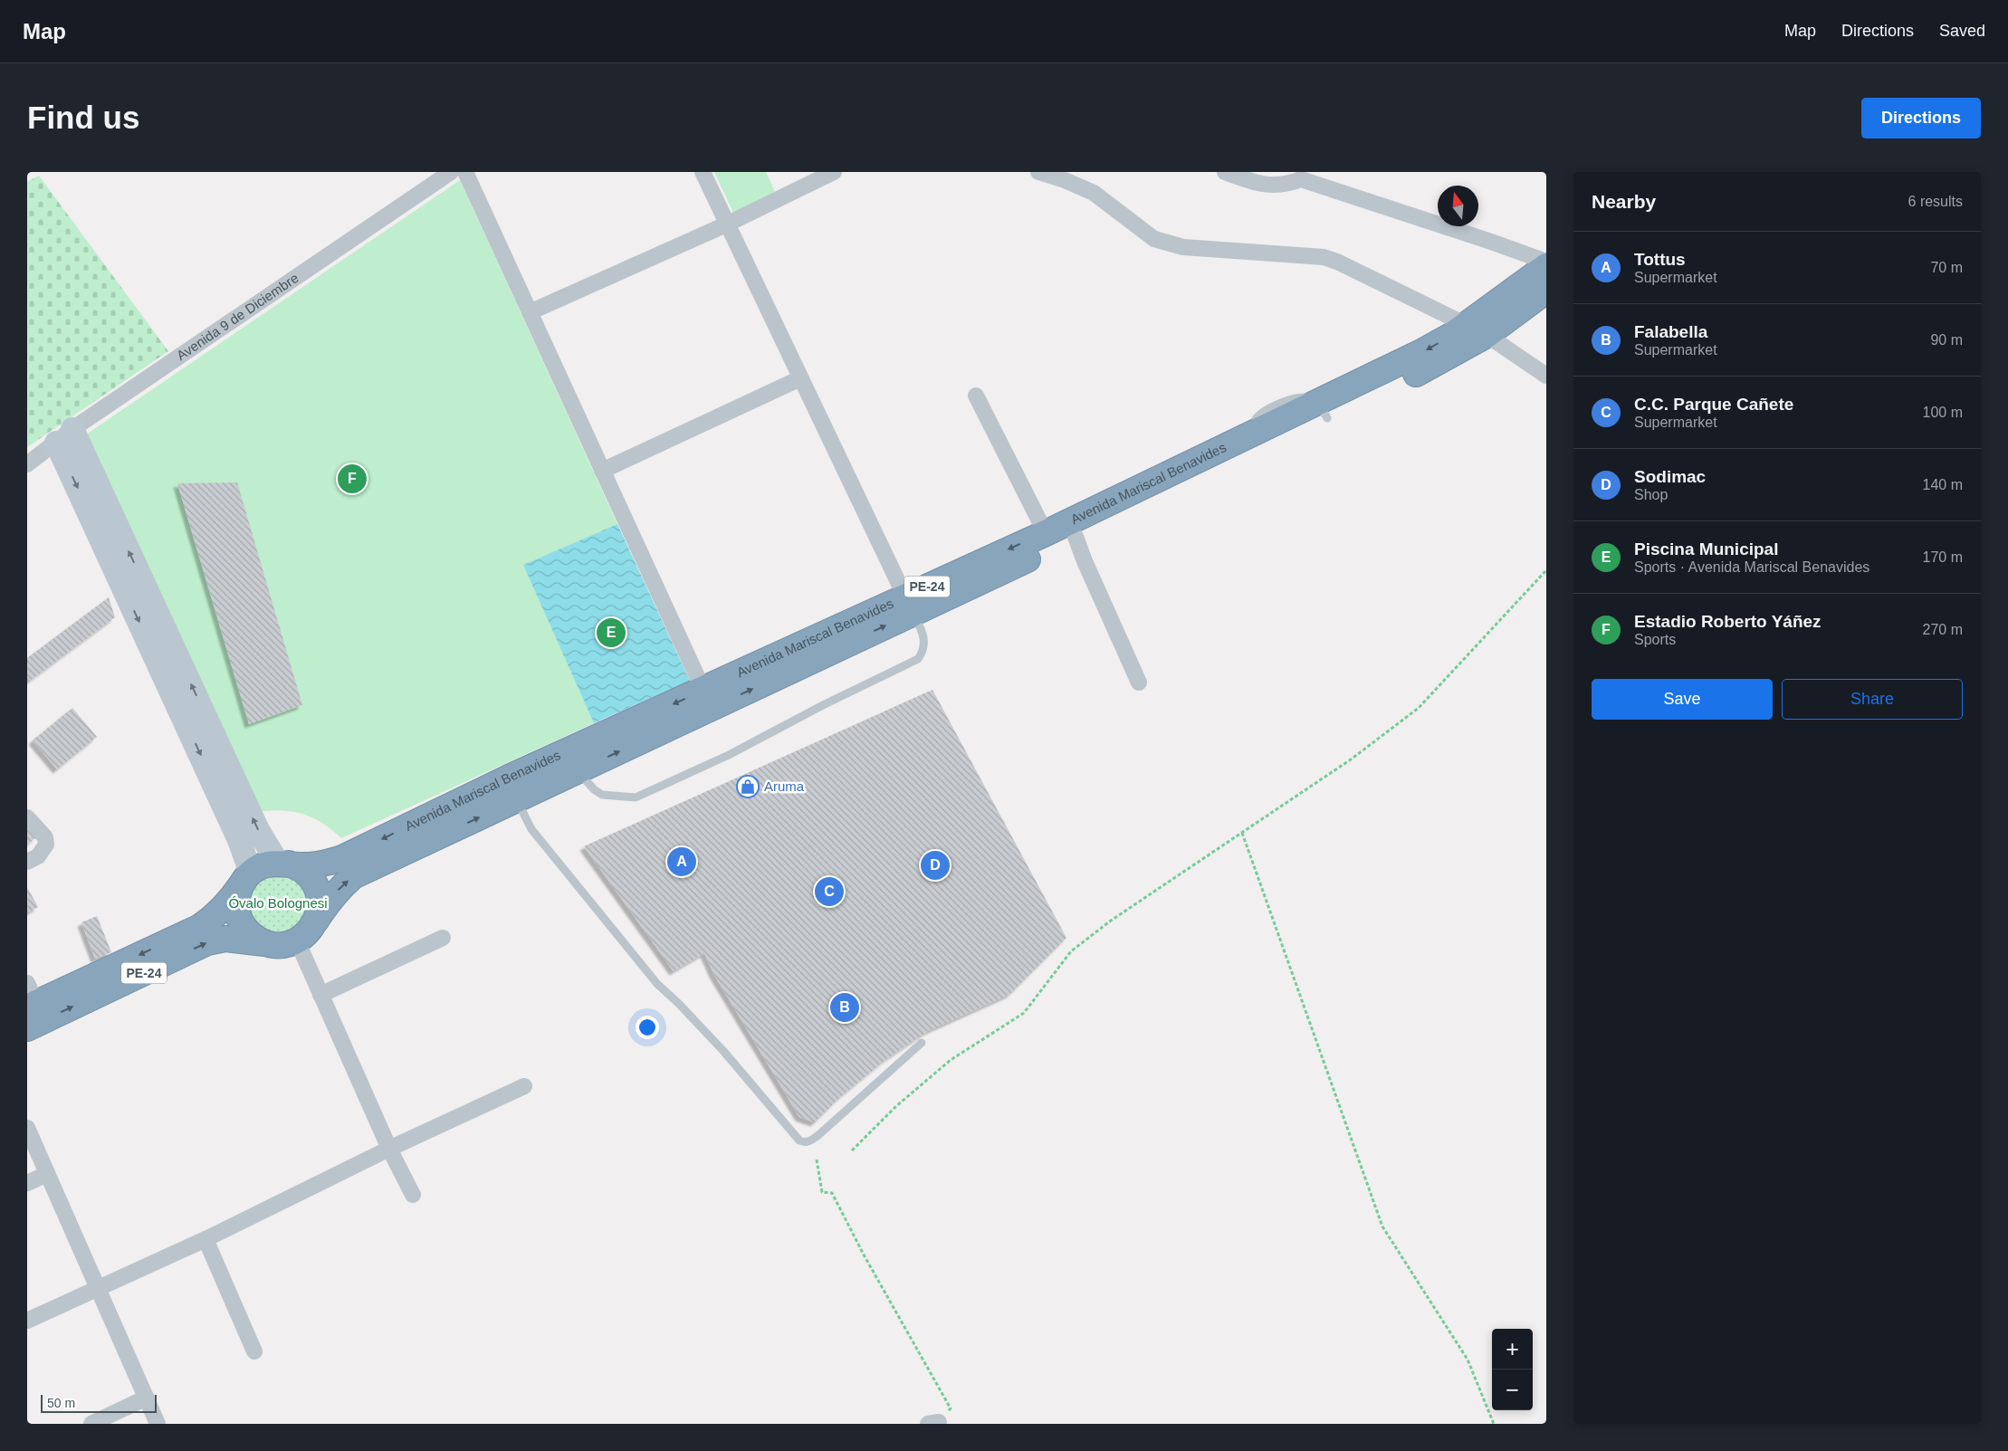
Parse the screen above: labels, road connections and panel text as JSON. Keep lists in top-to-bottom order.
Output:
{
  "streets": {
    "highway": ["Avenida Mariscal Benavides", "PE-24"],
    "street": ["Avenida 9 de Diciembre"]
  },
  "crossings": [
    ["Avenida Mariscal Benavides", "PE-24"]
  ],
  "parks": ["Óvalo Bolognesi"],
  "places": {
    "shop": ["Aruma"]
  },
  "scale_bar": "50 m",
  "north": "top",
  "page": {
    "header": "Map",
    "nav": ["Map", "Directions", "Saved"],
    "buttons": [
      "Directions",
      ["Save", "Share"]
    ],
    "title": "Find us",
    "heading": ["Nearby", "6 results"],
    "list": [
      {
        "mark": "A",
        "name": "Tottus",
        "note": "Supermarket",
        "value": "70 m"
      },
      {
        "mark": "B",
        "name": "Falabella",
        "note": "Supermarket",
        "value": "90 m"
      },
      {
        "mark": "C",
        "name": "C.C. Parque Cañete",
        "note": "Supermarket",
        "value": "100 m"
      },
      {
        "mark": "D",
        "name": "Sodimac",
        "note": "Shop",
        "value": "140 m"
      },
      {
        "mark": "E",
        "name": "Piscina Municipal",
        "note": "Sports · Avenida Mariscal Benavides",
        "value": "170 m"
      },
      {
        "mark": "F",
        "name": "Estadio Roberto Yáñez",
        "note": "Sports",
        "value": "270 m"
      }
    ],
    "pins": [
      "F",
      "E",
      "A",
      "D",
      "C",
      "B"
    ],
    "map_buttons": ["+", "−"],
    "scale": "50 m"
  }
}
